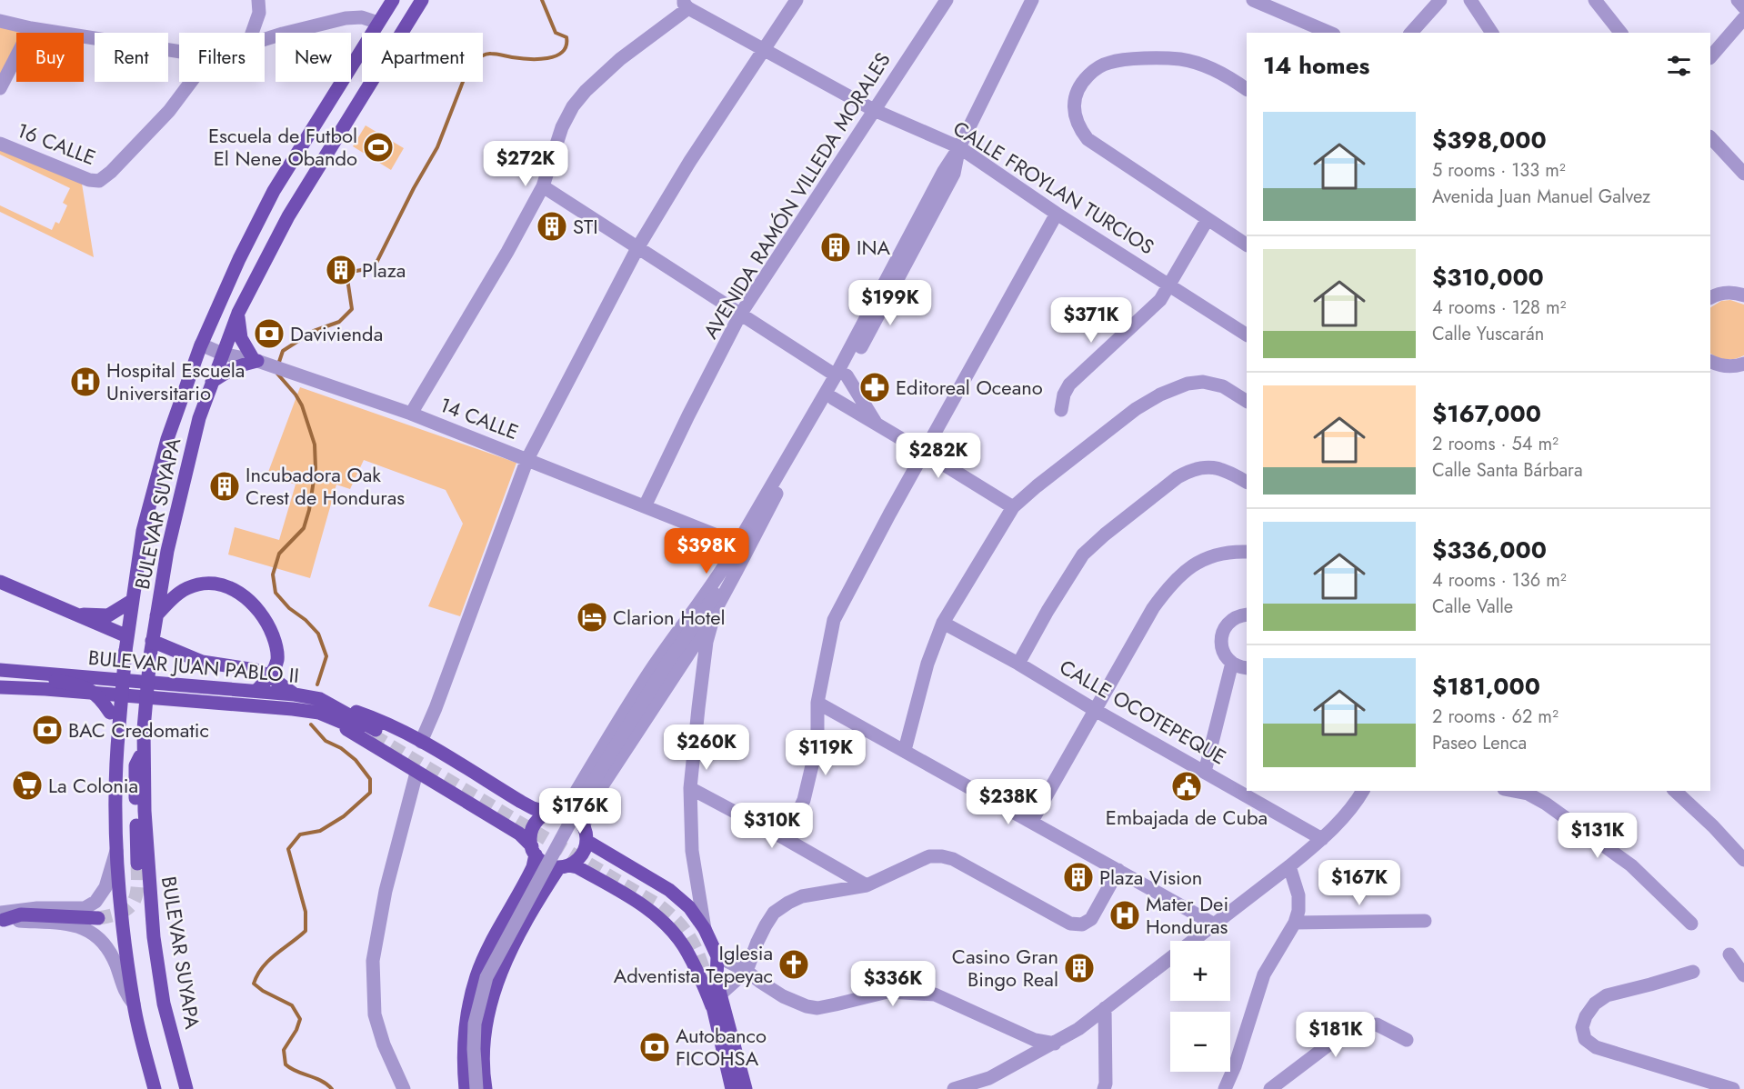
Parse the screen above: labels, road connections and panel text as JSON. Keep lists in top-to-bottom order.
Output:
{
  "streets": {
    "main road": ["BULEVAR SUYAPA", "BULEVAR JUAN PABLO II"],
    "street": [
      "16 CALLE",
      "CALLE FROYLAN TURCIOS",
      "AVENIDA RAMÓN VILLEDA MORALES",
      "14 CALLE",
      "CALLE OCOTEPEQUE"
    ]
  },
  "crossings": [
    ["CALLE FROYLAN TURCIOS", "AVENIDA RAMÓN VILLEDA MORALES"],
    ["AVENIDA RAMÓN VILLEDA MORALES", "14 CALLE"],
    ["14 CALLE", "BULEVAR SUYAPA"]
  ],
  "places": {
    "sports": ["Escuela de Futbol El Nene Obando"],
    "building": [
      "STI",
      "INA",
      "Plaza",
      "Incubadora Oak Crest de Honduras",
      "Plaza Vision",
      "Casino Gran Bingo Real"
    ],
    "bank": ["Davivienda", "BAC Credomatic", "Autobanco FICOHSA"],
    "hospital": ["Hospital Escuela Universitario", "Mater Dei Honduras"],
    "pharmacy": ["Editoreal Oceano"],
    "hotel": ["Clarion Hotel"],
    "supermarket": ["La Colonia"],
    "public building": ["Embajada de Cuba"],
    "church": ["Iglesia Adventista Tepeyac"]
  },
  "page": {
    "chip": [
      "Buy",
      "Rent",
      "Filters",
      "New",
      "Apartment"
    ],
    "heading": "14 homes",
    "list": [
      {
        "name": "$398,000",
        "note": "5 rooms · 133 m² · Avenida Juan Manuel Galvez"
      },
      {
        "name": "$310,000",
        "note": "4 rooms · 128 m² · Calle Yuscarán"
      },
      {
        "name": "$167,000",
        "note": "2 rooms · 54 m² · Calle Santa Bárbara"
      },
      {
        "name": "$336,000",
        "note": "4 rooms · 136 m² · Calle Valle"
      },
      {
        "name": "$181,000",
        "note": "2 rooms · 62 m² · Paseo Lenca"
      }
    ],
    "price": [
      "$272K",
      "$199K",
      "$371K",
      "$282K",
      "$398K",
      "$260K",
      "$119K",
      "$238K",
      "$176K",
      "$310K",
      "$131K",
      "$167K",
      "$336K",
      "$181K"
    ],
    "map_buttons": ["+", "−"]
  }
}
